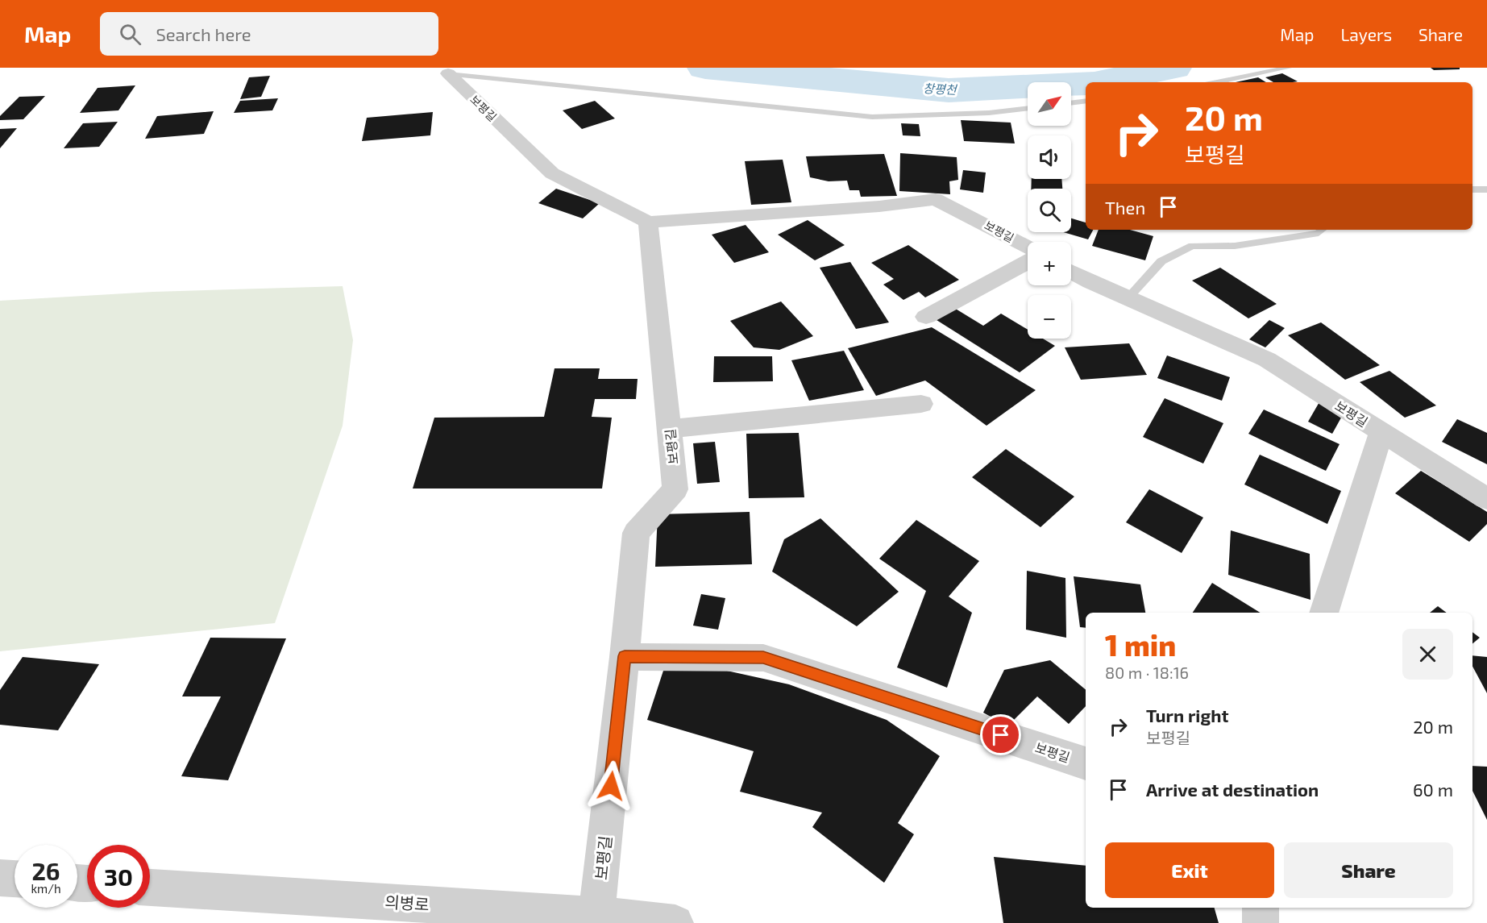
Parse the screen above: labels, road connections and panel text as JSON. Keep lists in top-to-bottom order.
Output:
{
  "streets": {
    "street": ["보평길", "의병로"]
  },
  "crossings": [
    ["보평길", "의병로"]
  ],
  "water": ["창평천"],
  "north": "top right",
  "page": {
    "header": "Map",
    "search": "Search here",
    "nav": ["Map", "Layers", "Share"],
    "map_buttons": ["+", "−"],
    "turn": ["20 m", "보평길"],
    "then": "Then",
    "heading": ["1 min", "80 m · 18:16"],
    "list": [
      {
        "name": "Turn right",
        "note": "보평길",
        "value": "20 m"
      },
      {
        "name": "Arrive at destination",
        "value": "60 m"
      }
    ],
    "buttons": ["Exit", "Share"],
    "speed": "26 km/h",
    "limit": "30"
  }
}
